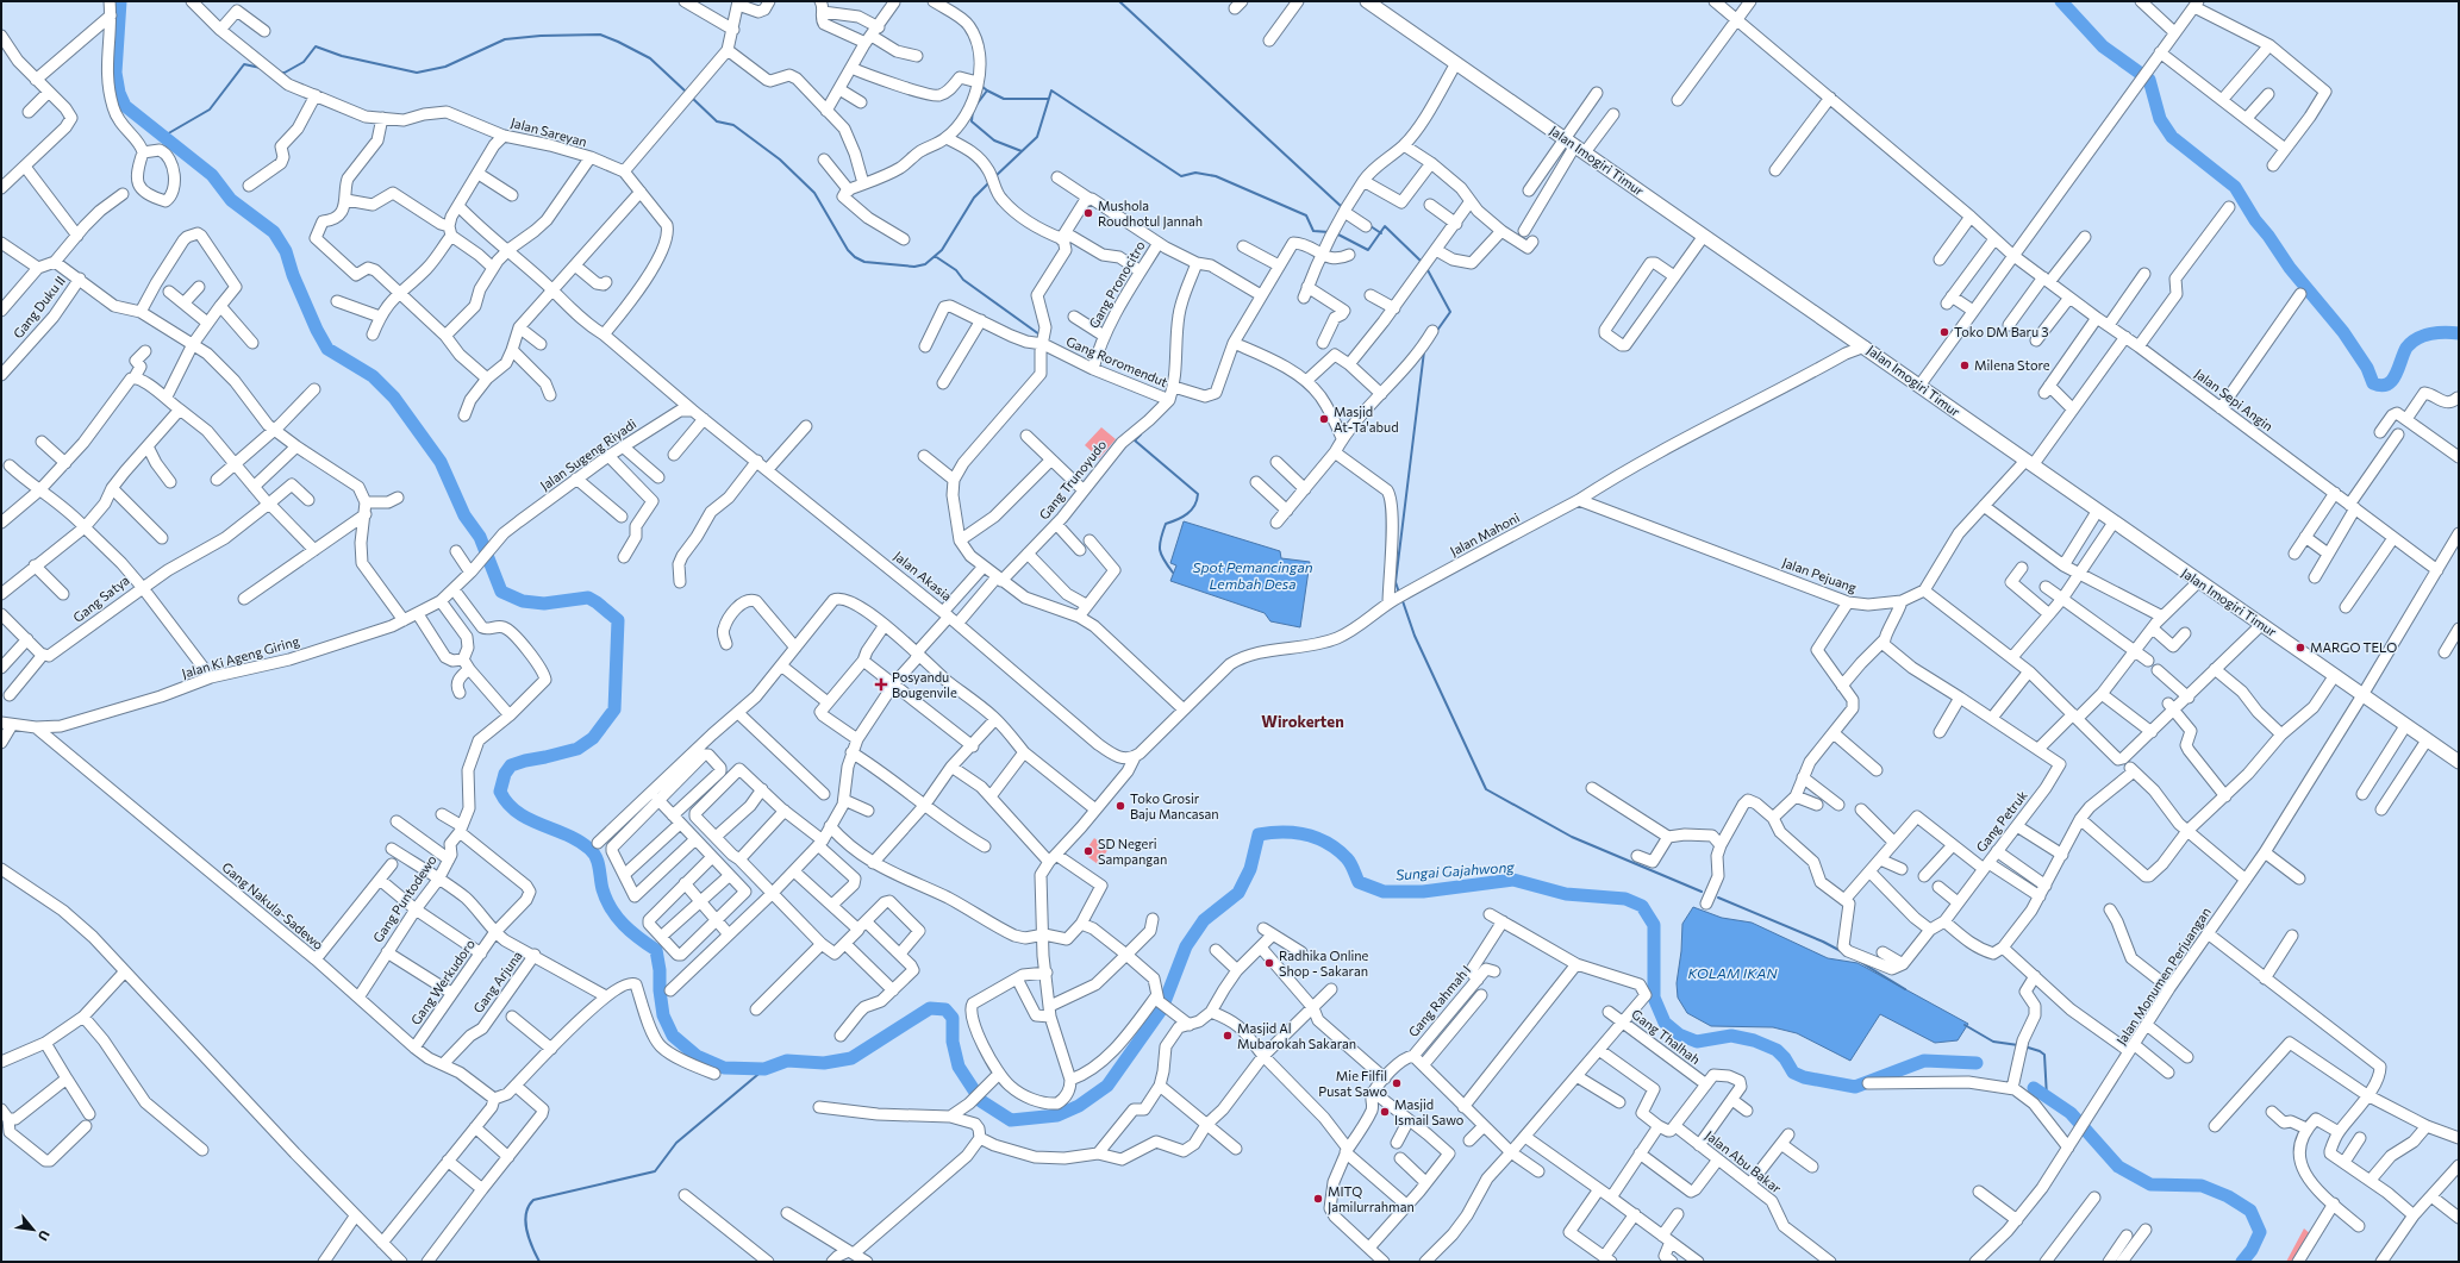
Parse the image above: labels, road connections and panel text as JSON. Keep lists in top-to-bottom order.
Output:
{
  "streets": {
    "main road": ["Jalan Imogiri Timur"],
    "street": [
      "Jalan Sareyan",
      "Gang Pronocitro",
      "Gang Duku II",
      "Gang Roromendut",
      "Jalan Sepi Angin",
      "Jalan Sugeng Riyadi",
      "Gang Trunoyudo",
      "Jalan Mahoni",
      "Jalan Pejuang",
      "Jalan Akasia",
      "Gang Satya",
      "Jalan Ki Ageng Giring",
      "Gang Petruk",
      "Gang Puntodewo",
      "Gang Nakula-Sadewo",
      "Jalan Monumen Perjuangan",
      "Gang Werkudoro",
      "Gang Arjuna",
      "Gang Rahmah I",
      "Gang Thalhah",
      "Jalan Abu Bakar"
    ]
  },
  "crossings": [
    ["Jalan Imogiri Timur", "Jalan Mahoni"],
    ["Jalan Imogiri Timur", "Jalan Monumen Perjuangan"],
    ["Gang Pronocitro", "Gang Roromendut"],
    ["Gang Roromendut", "Gang Trunoyudo"],
    ["Jalan Sepi Angin", "Jalan Monumen Perjuangan"],
    ["Jalan Sugeng Riyadi", "Jalan Akasia"],
    ["Jalan Sugeng Riyadi", "Jalan Ki Ageng Giring"],
    ["Gang Trunoyudo", "Jalan Akasia"],
    ["Jalan Mahoni", "Jalan Pejuang"],
    ["Jalan Mahoni", "Jalan Akasia"],
    ["Jalan Ki Ageng Giring", "Gang Puntodewo"],
    ["Jalan Ki Ageng Giring", "Gang Nakula-Sadewo"],
    ["Gang Puntodewo", "Gang Nakula-Sadewo"],
    ["Gang Nakula-Sadewo", "Gang Werkudoro"],
    ["Gang Nakula-Sadewo", "Gang Arjuna"]
  ],
  "districts": ["Wirokerten"],
  "water": ["Spot Pemancingan Lembah Desa", "Sungai Gajahwong", "KOLAM IKAN"],
  "places": {
    "other": [
      "Mushola Roudhotul Jannah",
      "Toko DM Baru 3",
      "Milena Store",
      "Masjid At-Ta'abud",
      "MARGO TELO",
      "Toko Grosir Baju Mancasan",
      "SD Negeri Sampangan",
      "Radhika Online Shop - Sakaran",
      "Masjid Al Mubarokah Sakaran",
      "Mie Filfil Pusat Sawo",
      "Masjid Ismail Sawo",
      "MITQ Jamilurrahman"
    ],
    "health": ["Posyandu Bougenvile"]
  },
  "north": "bottom right"
}
